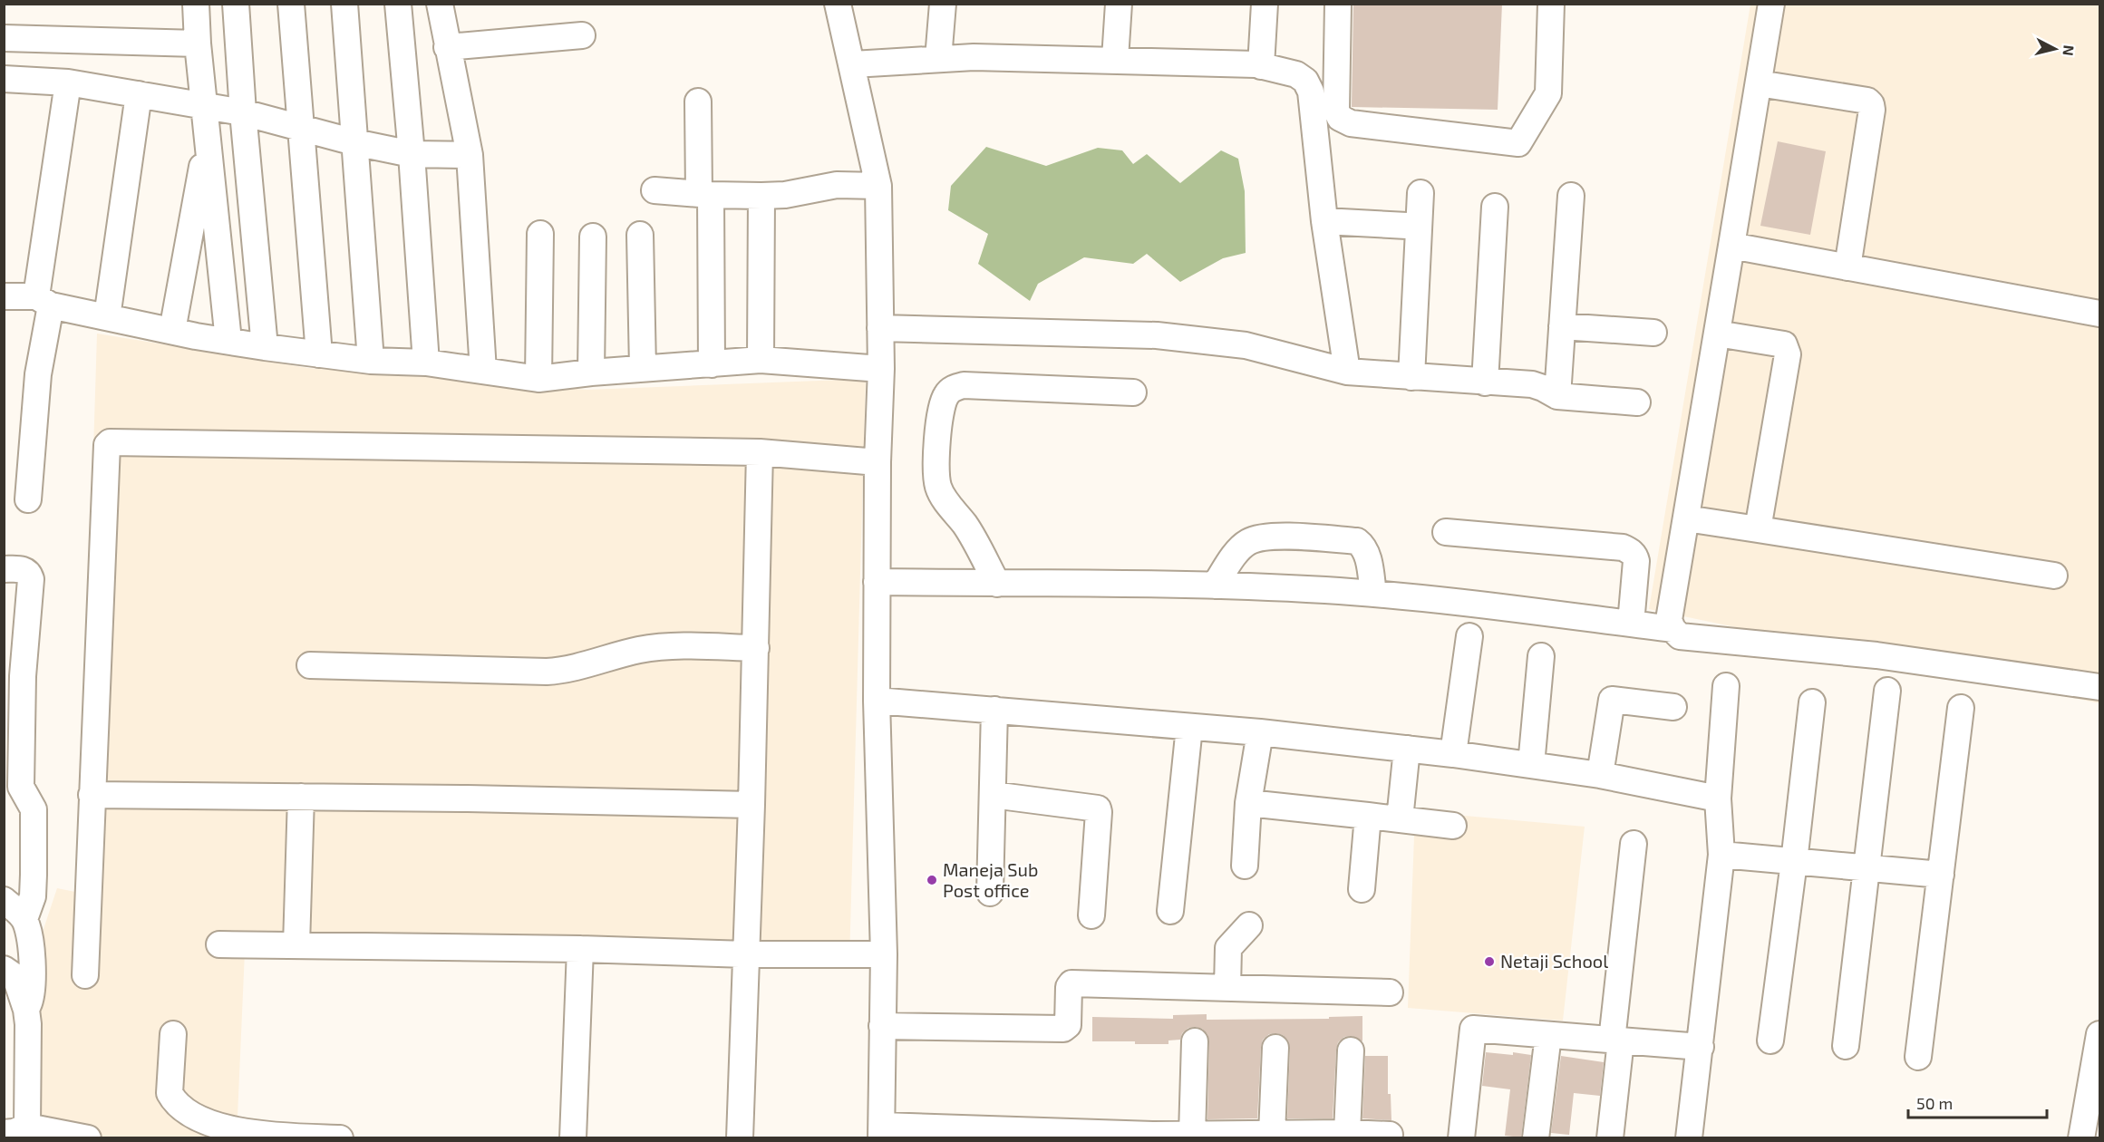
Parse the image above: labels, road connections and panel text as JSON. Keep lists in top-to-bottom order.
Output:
{
  "places": ["Maneja Sub Post office", "Netaji School"],
  "scale_bar": "50 m",
  "north": "right"
}
